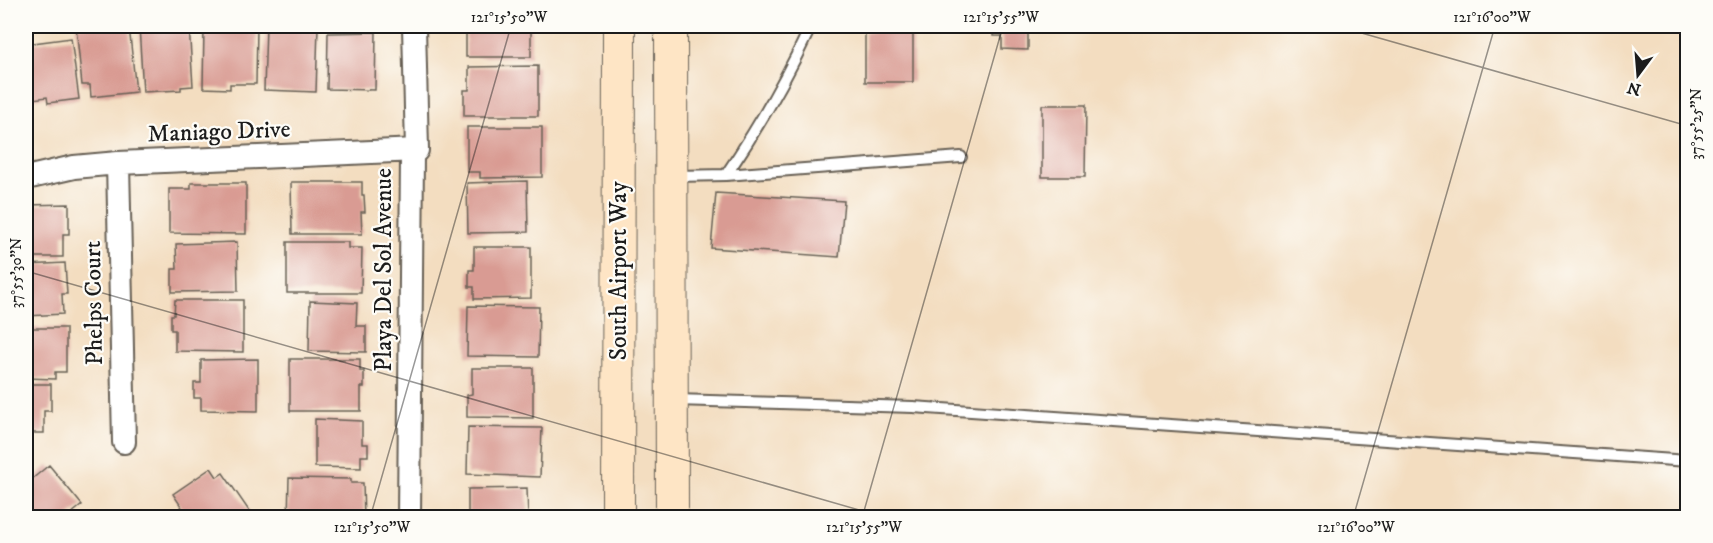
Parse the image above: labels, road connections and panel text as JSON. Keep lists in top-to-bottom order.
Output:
{
  "streets": {
    "main road": ["South Airport Way"],
    "street": ["Maniago Drive", "Playa Del Sol Avenue", "Phelps Court"]
  },
  "crossings": [
    ["Maniago Drive", "Playa Del Sol Avenue"],
    ["Maniago Drive", "Phelps Court"]
  ],
  "north": "bottom",
  "coordinates": [
    "121°15'50\"W",
    "121°15'55\"W",
    "121°16'00\"W",
    "37°55'25\"N",
    "37°55'30\"N"
  ]
}
